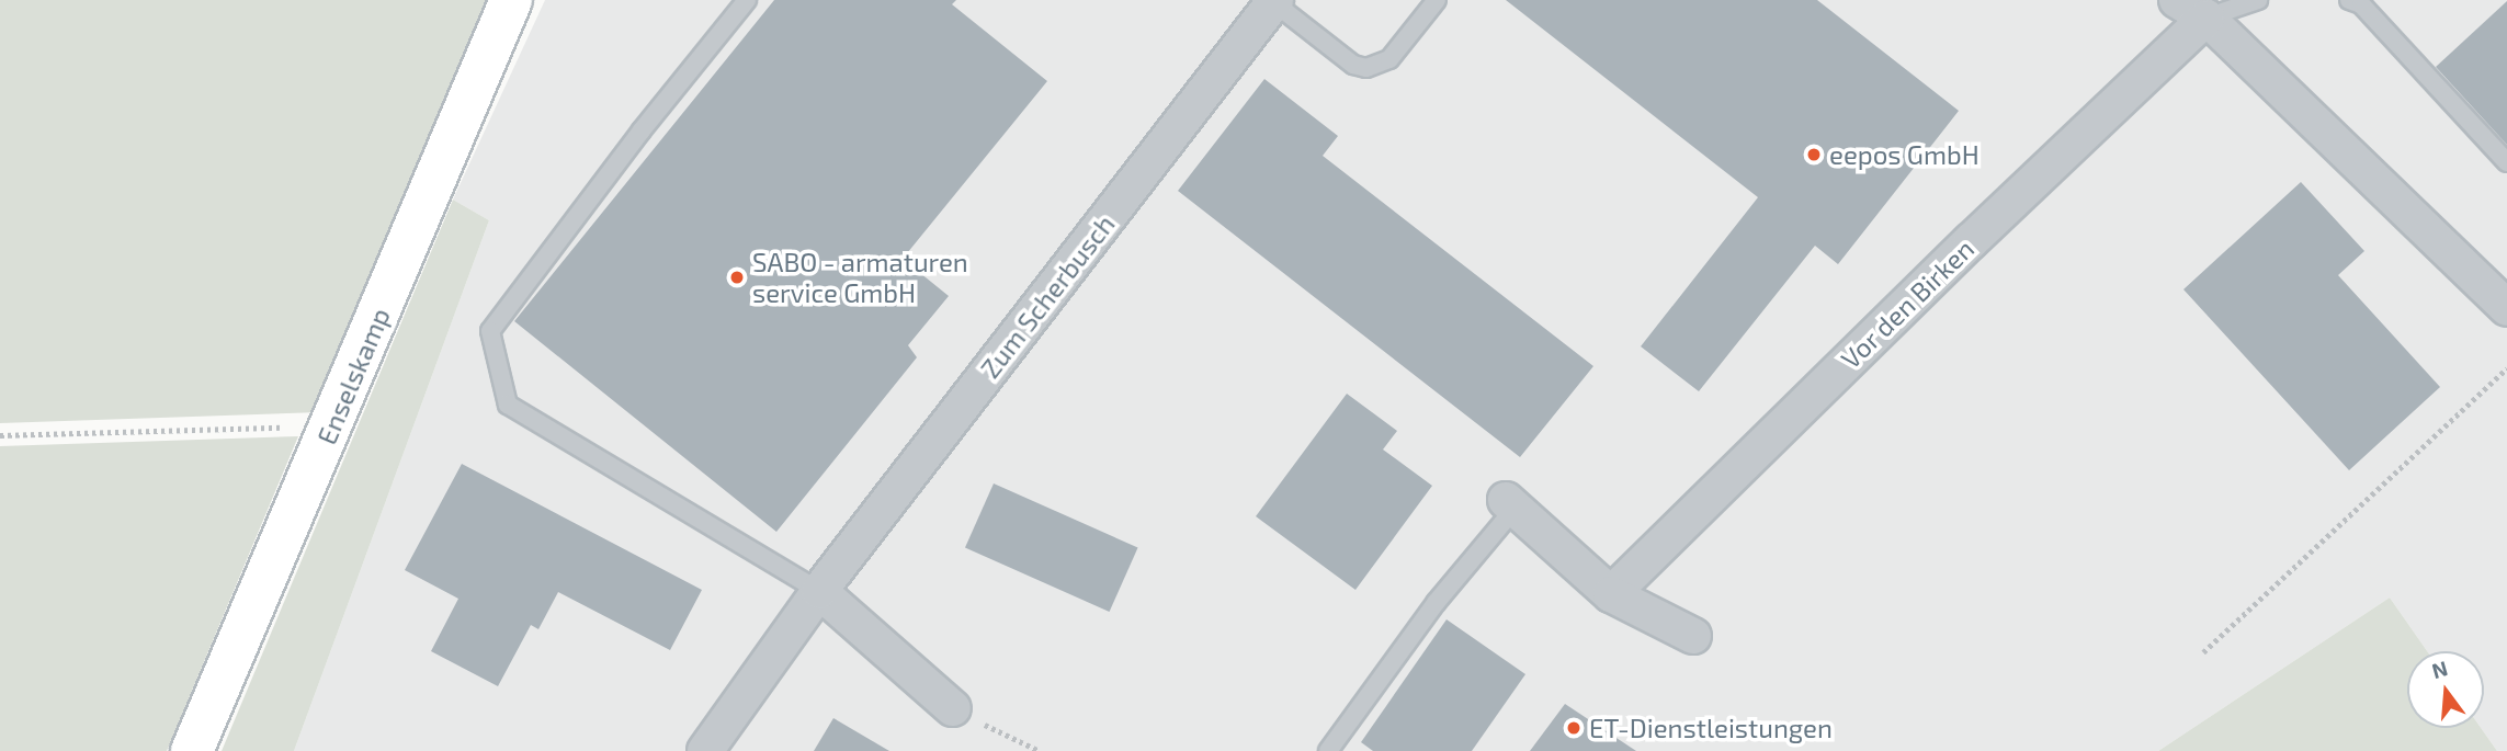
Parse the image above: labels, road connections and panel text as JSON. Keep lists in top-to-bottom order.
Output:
{
  "streets": {
    "main road": ["Enselskamp"],
    "street": ["Zum Scherbusch", "Vor den Birken"]
  },
  "places": ["eepos GmbH", "SABO - armaturen service GmbH", "ET-Dienstleistungen"],
  "north": "top"
}
